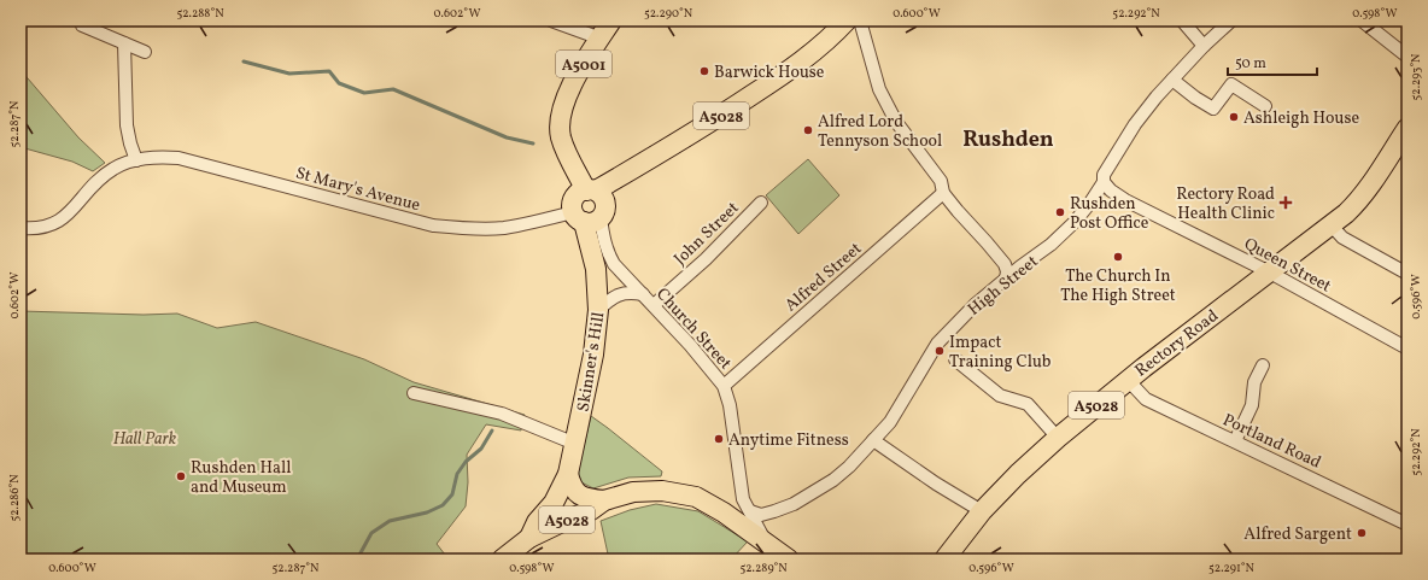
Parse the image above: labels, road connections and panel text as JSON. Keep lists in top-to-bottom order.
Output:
{
  "streets": {
    "main road": [
      "A5001",
      "A5028",
      "Rectory Road",
      "Skinner's Hill"
    ],
    "street": [
      "St Mary's Avenue",
      "John Street",
      "Queen Street",
      "Alfred Street",
      "High Street",
      "Church Street",
      "Portland Road"
    ]
  },
  "crossings": [
    ["A5001", "A5028"],
    ["A5001", "St Mary's Avenue"],
    ["A5001", "Church Street"],
    ["A5001", "Skinner's Hill"],
    ["A5028", "St Mary's Avenue"],
    ["A5028", "Church Street"],
    ["A5028", "Skinner's Hill"],
    ["St Mary's Avenue", "Church Street"],
    ["St Mary's Avenue", "Skinner's Hill"],
    ["John Street", "Church Street"],
    ["Queen Street", "High Street"],
    ["Queen Street", "Rectory Road"],
    ["Alfred Street", "Church Street"],
    ["High Street", "Church Street"],
    ["Church Street", "Skinner's Hill"],
    ["Rectory Road", "Portland Road"]
  ],
  "districts": ["Rushden"],
  "parks": ["Hall Park"],
  "places": {
    "other": [
      "Barwick House",
      "Ashleigh House",
      "Alfred Lord Tennyson School",
      "Rushden Post Office",
      "The Church In The High Street",
      "Impact Training Club",
      "Anytime Fitness",
      "Rushden Hall and Museum",
      "Alfred Sargent"
    ],
    "health": ["Rectory Road Health Clinic"]
  },
  "scale_bar": "50 m",
  "coordinates": [
    "52.288°N",
    "0.602°W",
    "52.290°N",
    "0.600°W",
    "52.292°N",
    "0.598°W",
    "52.293°N",
    "52.287°N",
    "0.596°W",
    "52.286°N",
    "52.289°N",
    "52.291°N"
  ]
}
